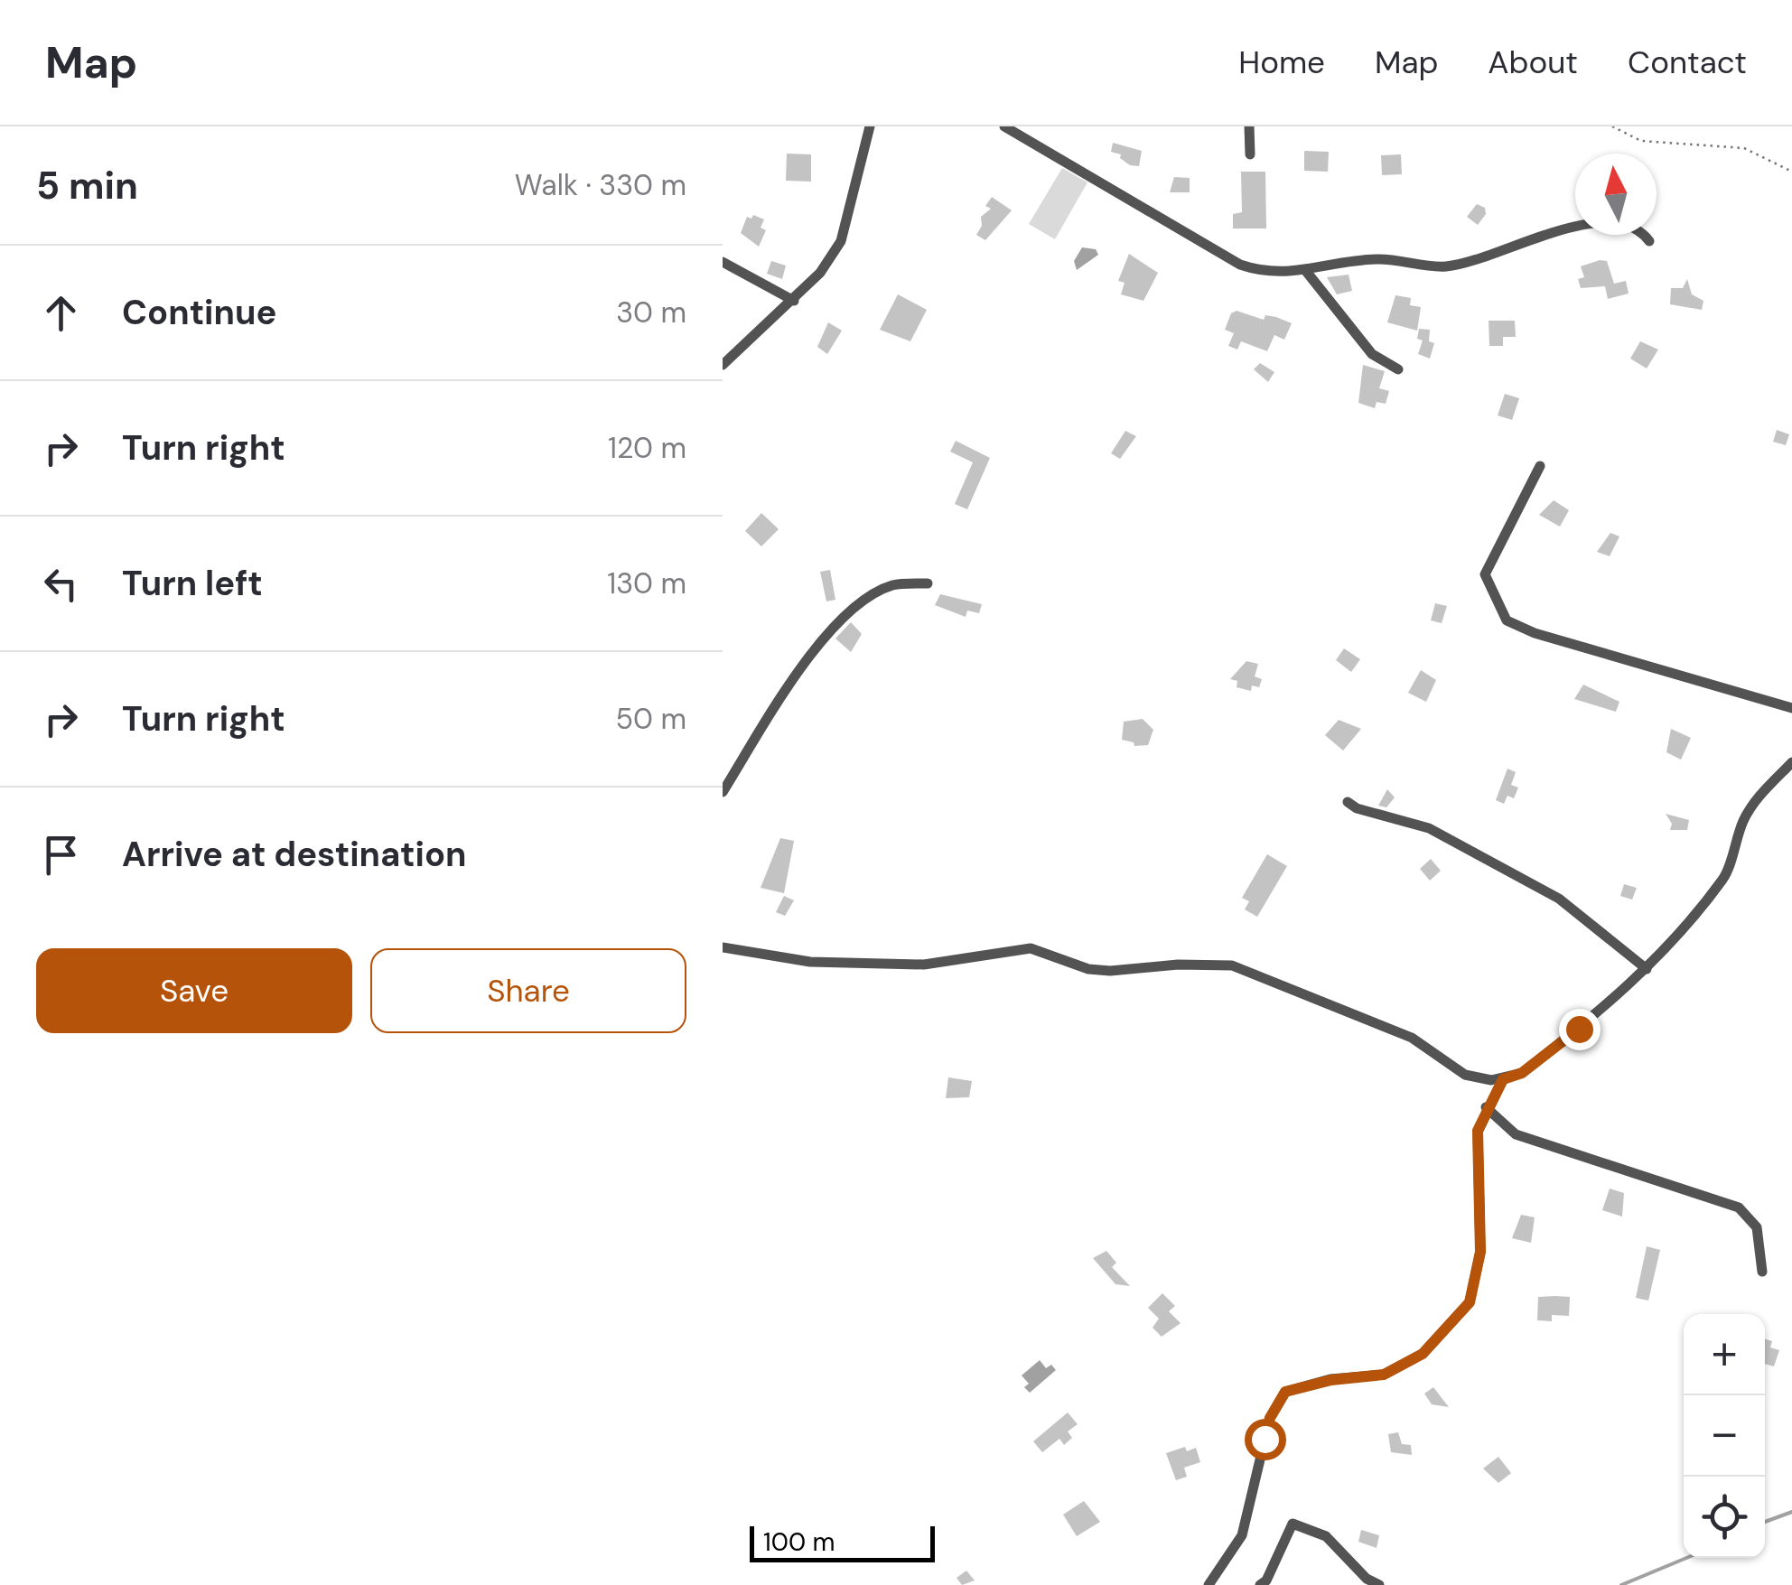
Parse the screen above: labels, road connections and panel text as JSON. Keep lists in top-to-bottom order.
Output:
{
  "scale_bar": "100 m",
  "north": "top",
  "page": {
    "header": "Map",
    "nav": [
      "Home",
      "Map",
      "About",
      "Contact"
    ],
    "heading": ["5 min", "Walk · 330 m"],
    "list": [
      ["Continue", "30 m"],
      ["Turn right", "120 m"],
      ["Turn left", "130 m"],
      ["Turn right", "50 m"],
      "Arrive at destination"
    ],
    "buttons": ["Save", "Share"],
    "map_buttons": ["+", "−"],
    "scale": "100 m"
  }
}
